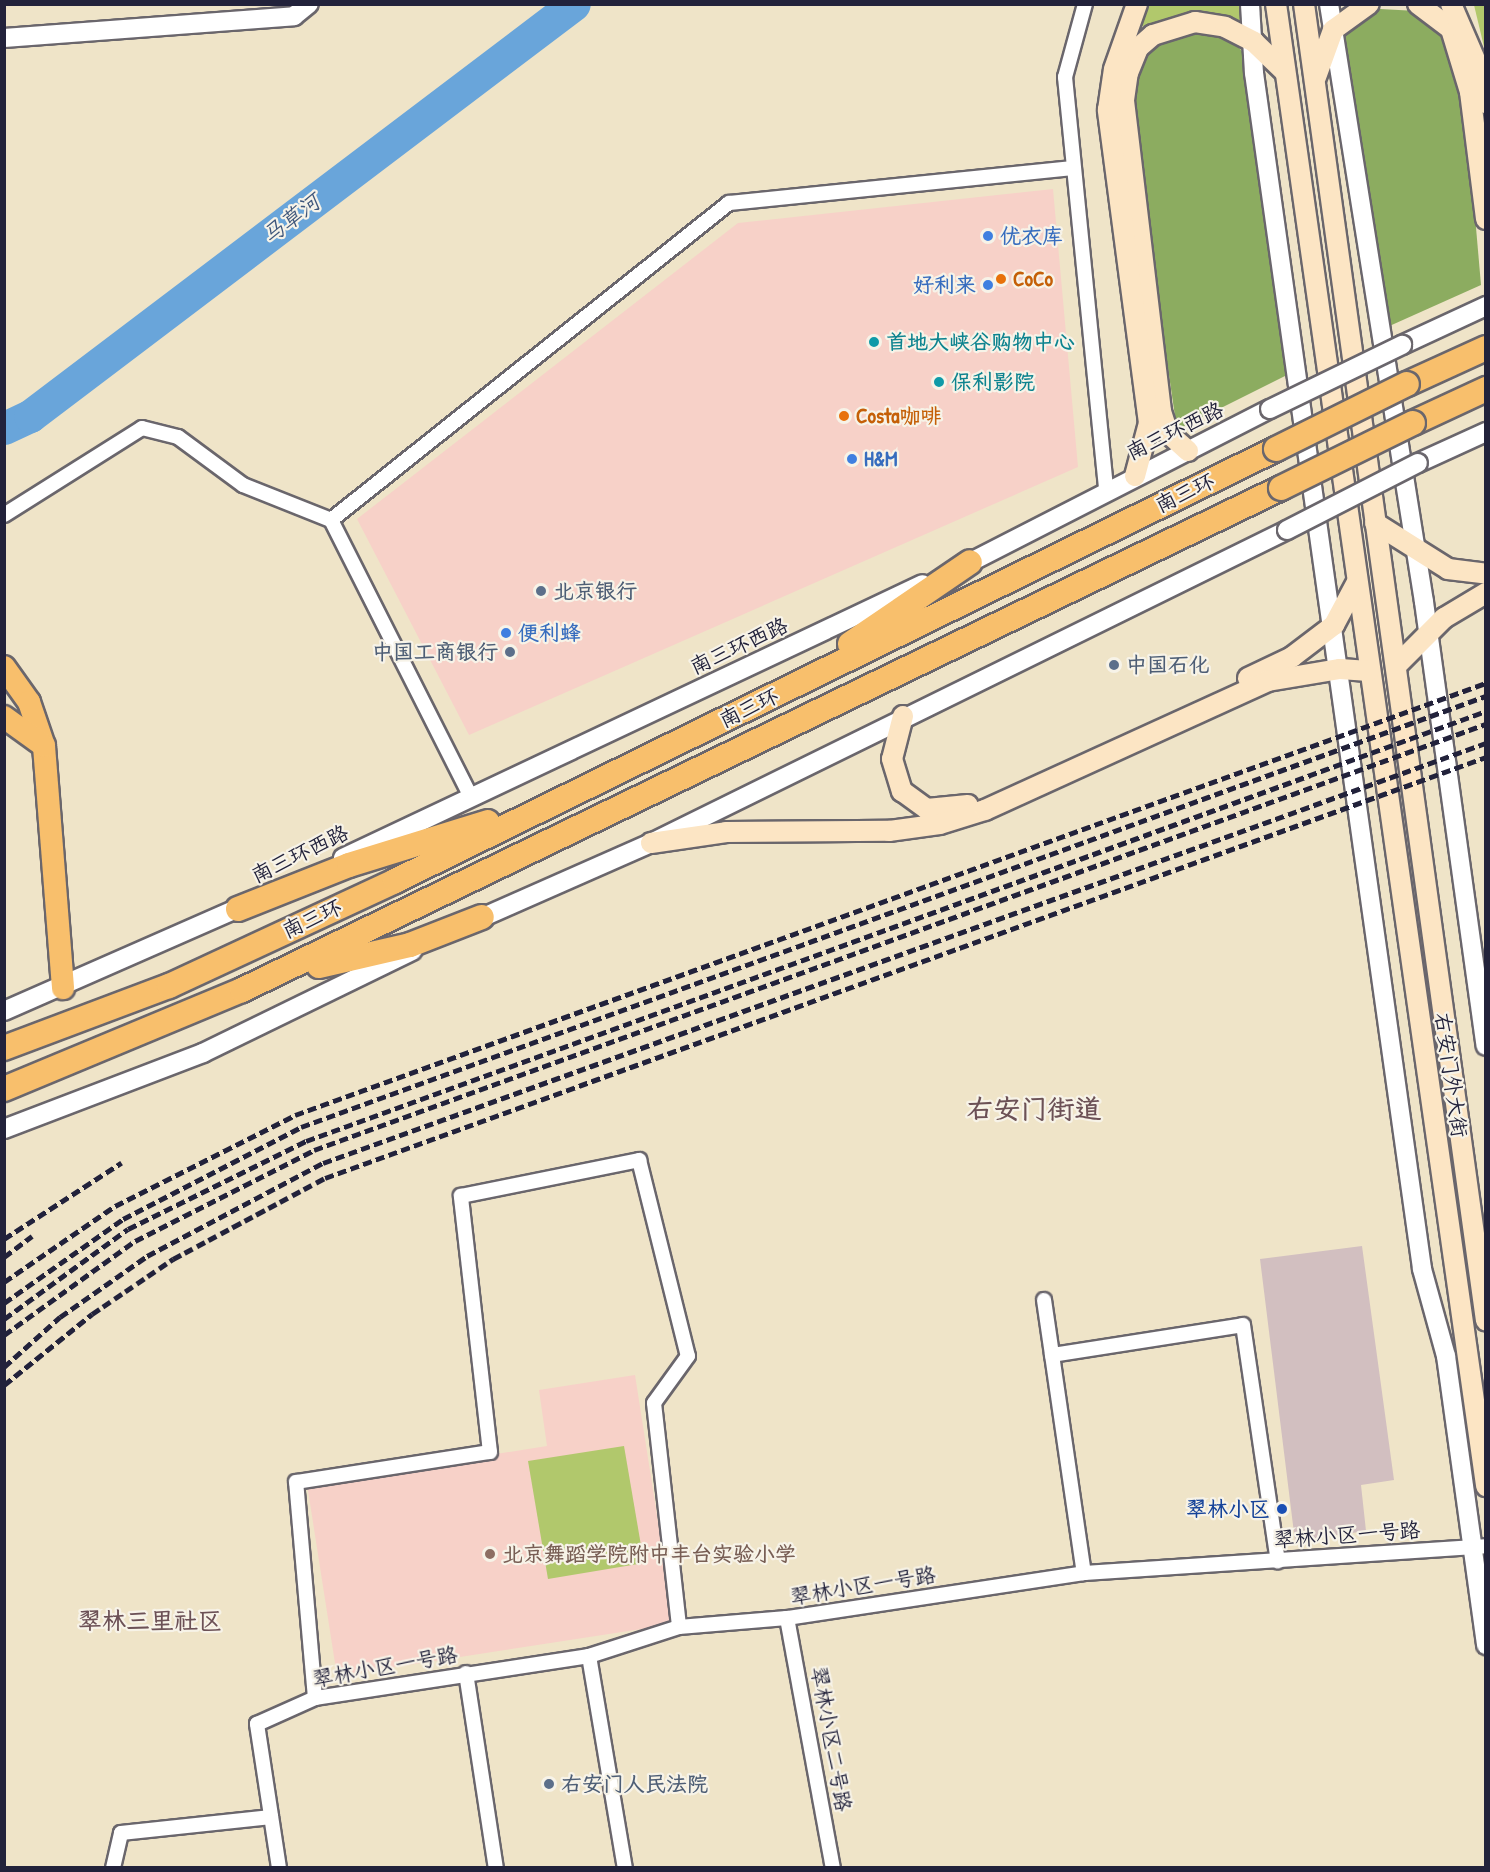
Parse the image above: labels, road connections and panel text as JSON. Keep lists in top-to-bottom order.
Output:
{
  "streets": {
    "highway": ["南三环"],
    "main road": ["右安门外大街"],
    "street": ["南三环西路", "翠林小区一号路", "翠林小区二号路"]
  },
  "crossings": [
    ["翠林小区一号路", "翠林小区二号路"]
  ],
  "districts": ["右安门街道", "翠林三里社区"],
  "water": ["马草河"],
  "places": [
    "优衣库",
    "CoCo",
    "好利来",
    "首地大峡谷购物中心",
    "保利影院",
    "Costa咖啡",
    "H&M",
    "北京银行",
    "便利蜂",
    "中国工商银行",
    "中国石化",
    "翠林小区",
    "北京舞蹈学院附中丰台实验小学",
    "右安门人民法院"
  ]
}
